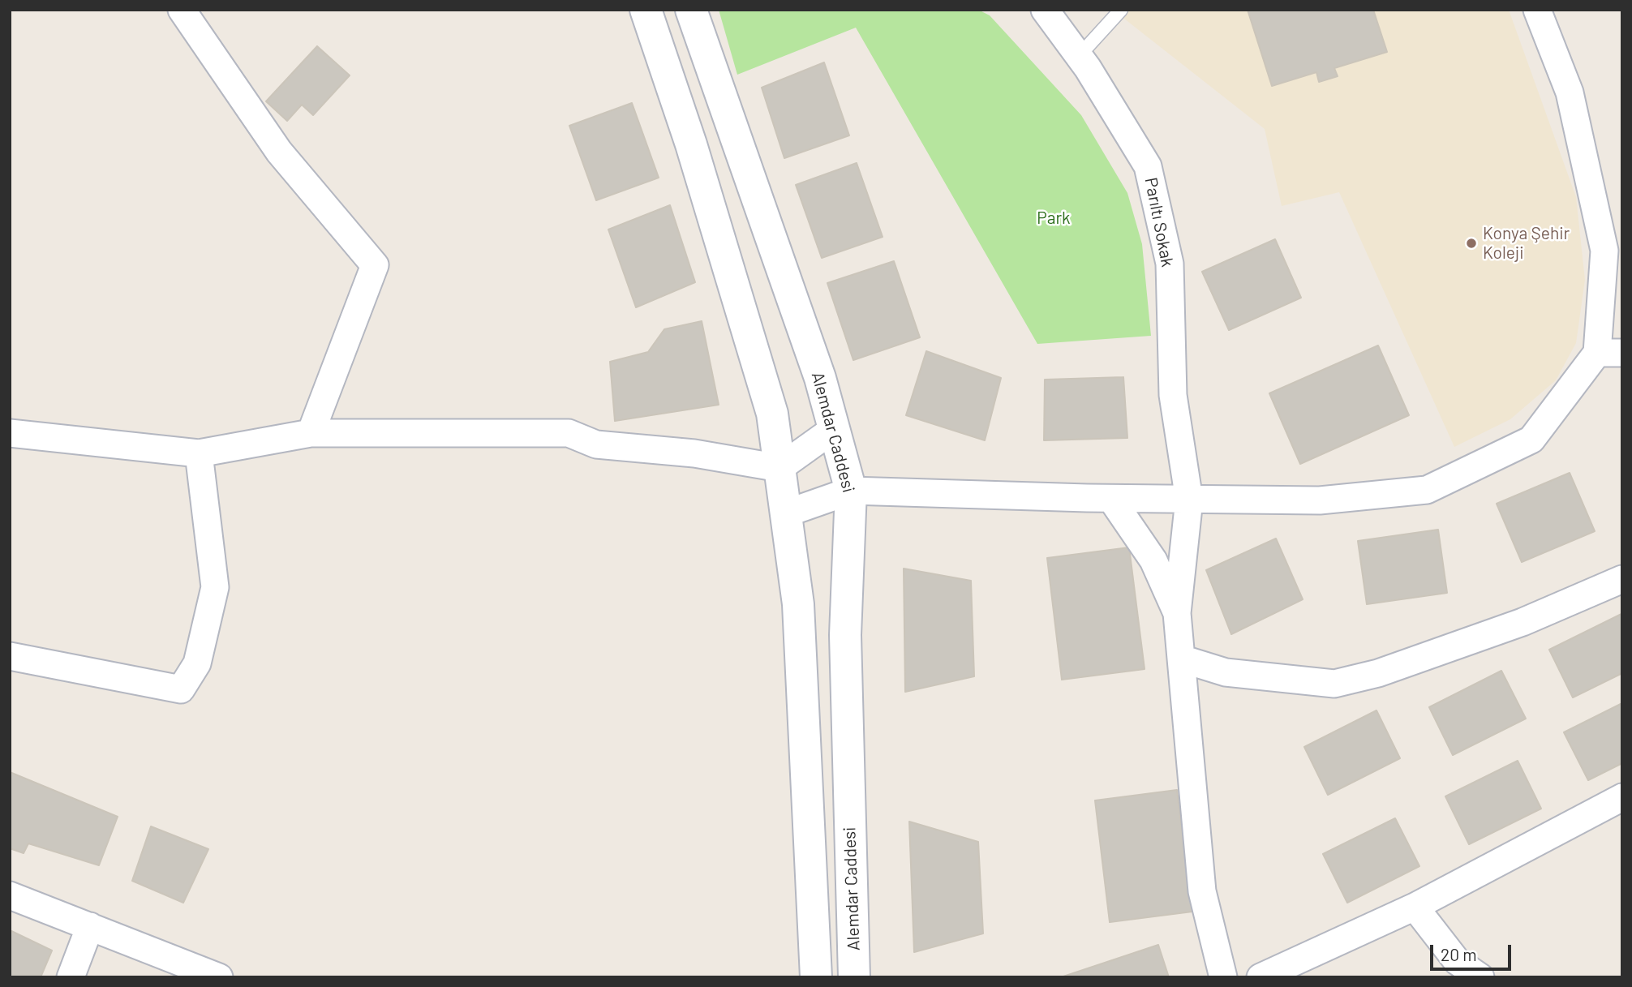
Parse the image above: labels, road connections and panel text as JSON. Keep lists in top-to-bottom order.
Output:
{
  "streets": {
    "main road": ["Alemdar Caddesi"],
    "street": ["Parıltı Sokak"]
  },
  "parks": ["Park"],
  "places": ["Konya Şehir Koleji"],
  "scale_bar": "20 m"
}
